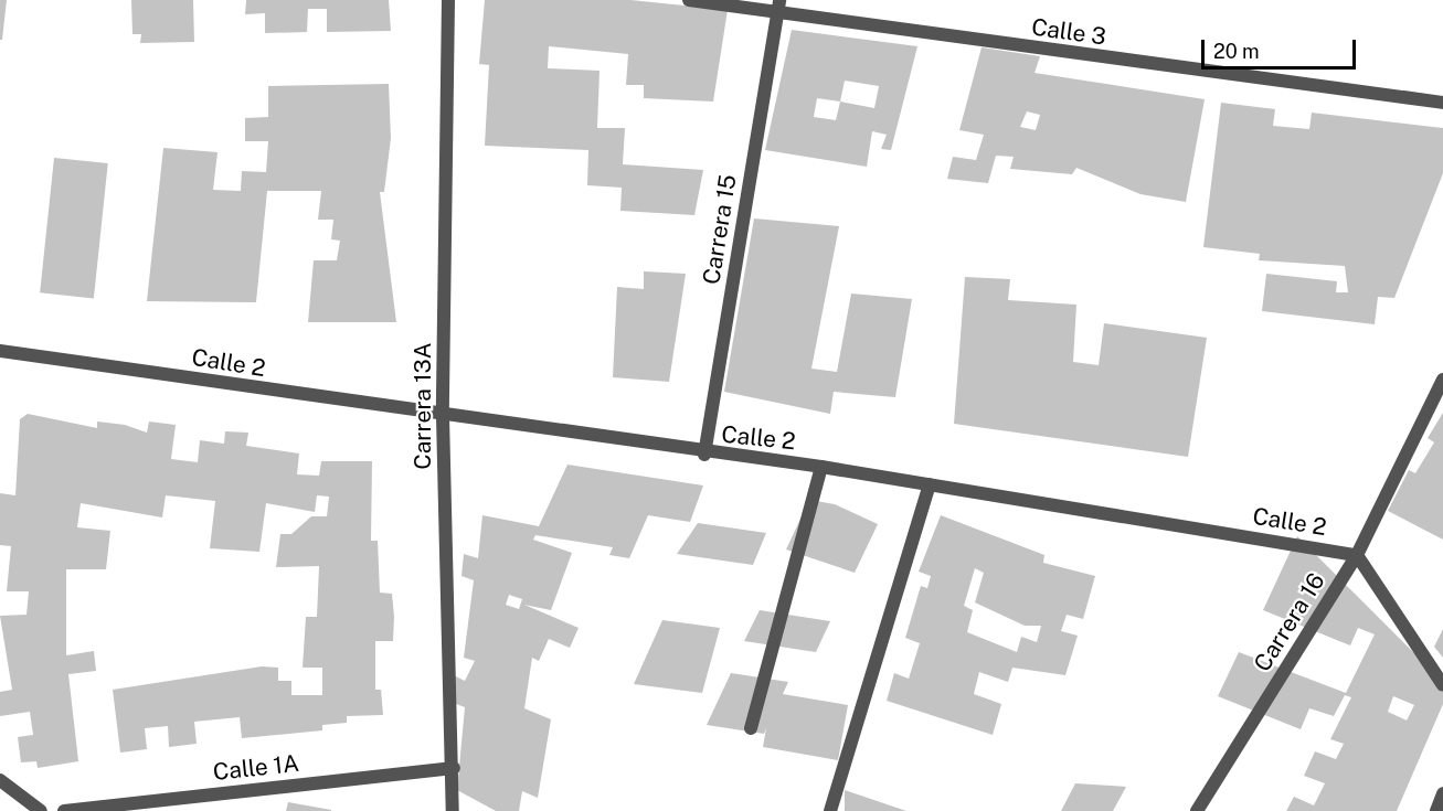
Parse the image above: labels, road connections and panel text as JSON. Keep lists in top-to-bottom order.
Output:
{
  "streets": {
    "street": [
      "Calle 3",
      "Carrera 15",
      "Calle 2",
      "Carrera 13A",
      "Carrera 16",
      "Calle 1A"
    ]
  },
  "crossings": [
    ["Calle 3", "Carrera 15"],
    ["Carrera 15", "Calle 2"],
    ["Calle 2", "Carrera 13A"],
    ["Calle 2", "Carrera 16"],
    ["Carrera 13A", "Calle 1A"]
  ],
  "scale_bar": "20 m"
}
